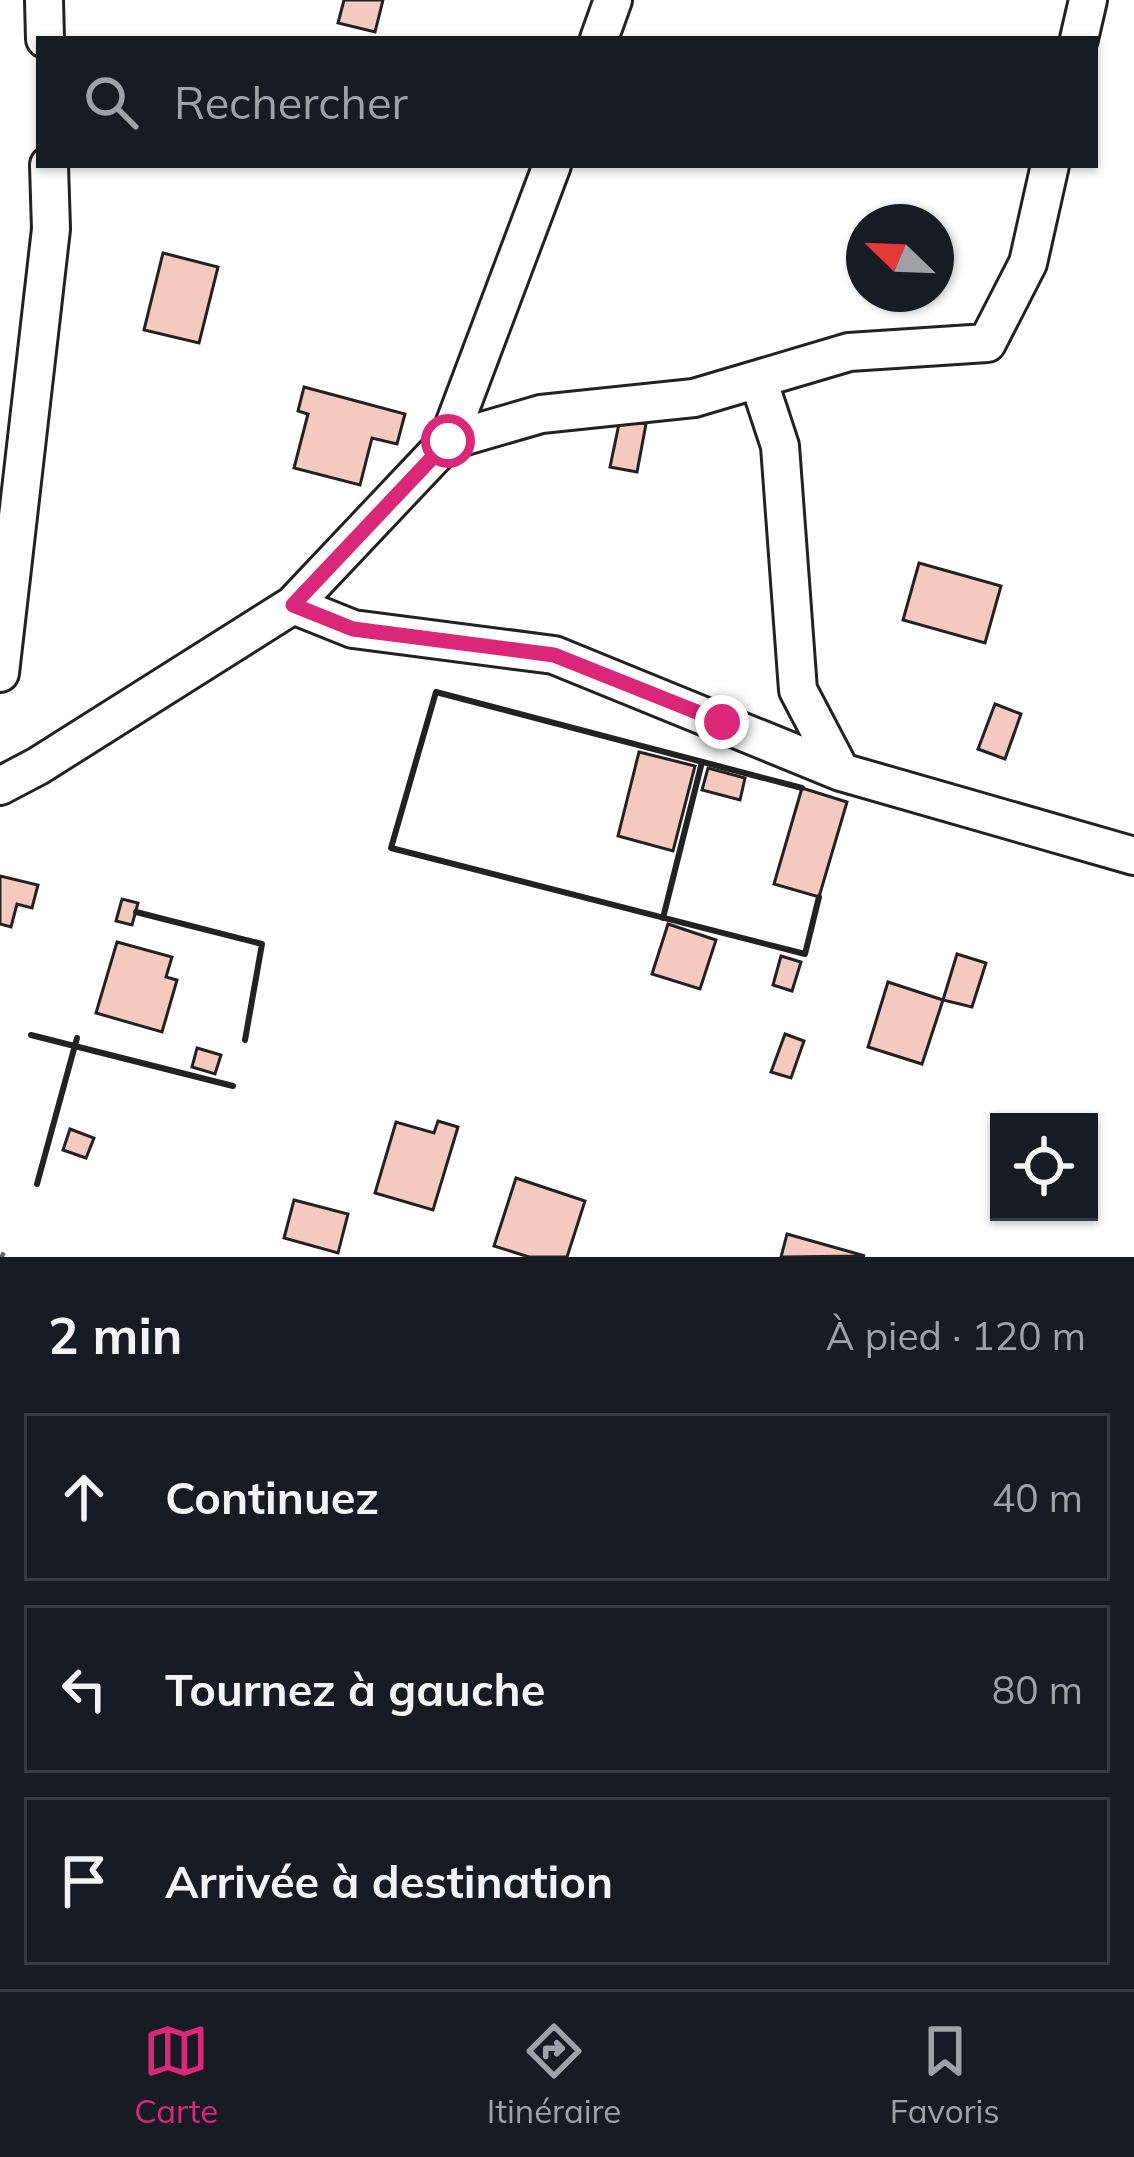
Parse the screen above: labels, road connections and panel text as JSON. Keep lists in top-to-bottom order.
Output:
{
  "north": "top left",
  "page": {
    "search": "Rechercher",
    "heading": ["2 min", "À pied · 120 m"],
    "list": [
      ["Continuez", "40 m"],
      ["Tournez à gauche", "80 m"],
      "Arrivée à destination"
    ],
    "nav": ["Carte", "Itinéraire", "Favoris"]
  }
}
